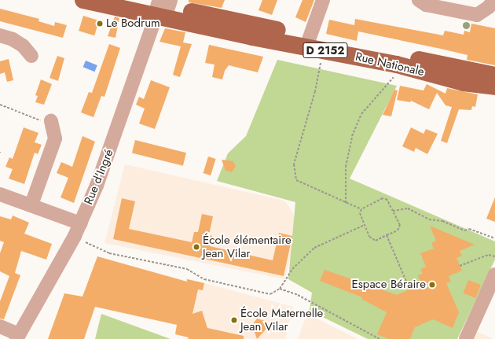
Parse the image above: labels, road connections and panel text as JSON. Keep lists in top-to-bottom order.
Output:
{
  "streets": {
    "main road": ["D 2152", "Rue Nationale"],
    "street": ["Rue d'Ingré"]
  },
  "crossings": [
    ["D 2152", "Rue Nationale"],
    ["D 2152", "Rue d'Ingré"],
    ["Rue Nationale", "Rue d'Ingré"]
  ],
  "places": [
    "Le Bodrum",
    "École élémentaire Jean Vilar",
    "Espace Béraire",
    "École Maternelle Jean Vilar"
  ]
}
